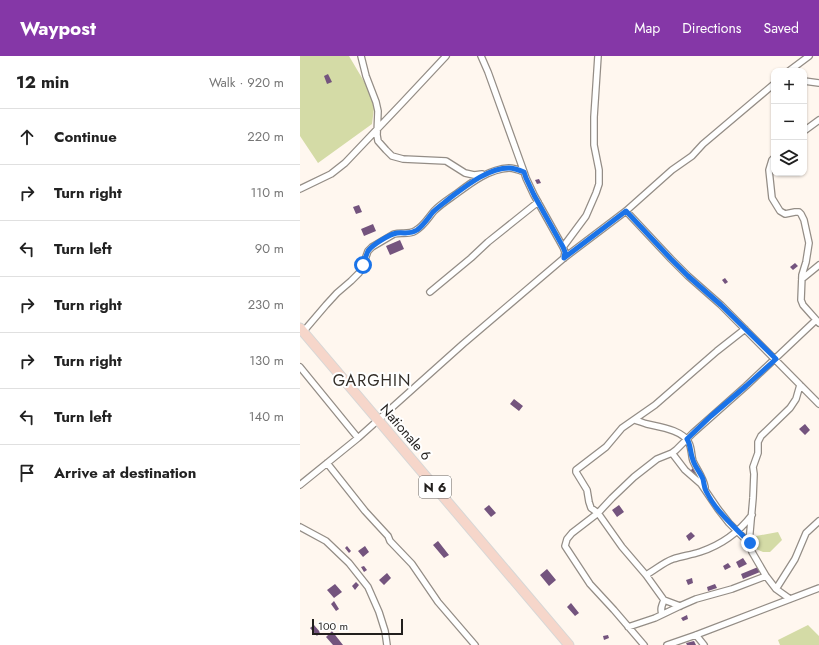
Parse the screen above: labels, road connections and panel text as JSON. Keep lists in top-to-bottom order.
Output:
{
  "streets": {
    "main road": ["Nationale 6", "N 6"]
  },
  "districts": ["GARGHIN"],
  "scale_bar": "100 m",
  "page": {
    "header": "Waypost",
    "nav": ["Map", "Directions", "Saved"],
    "heading": ["12 min", "Walk · 920 m"],
    "map_buttons": ["+", "−"],
    "list": [
      ["Continue", "220 m"],
      ["Turn right", "110 m"],
      ["Turn left", "90 m"],
      ["Turn right", "230 m"],
      ["Turn right", "130 m"],
      ["Turn left", "140 m"],
      "Arrive at destination"
    ],
    "scale": "100 m"
  }
}
